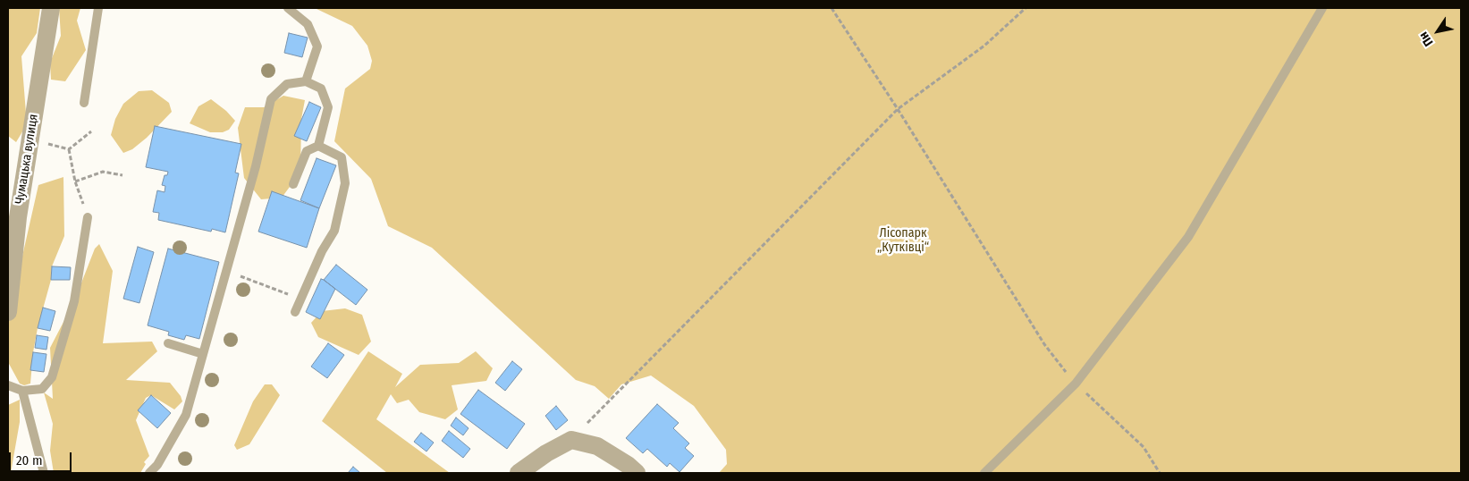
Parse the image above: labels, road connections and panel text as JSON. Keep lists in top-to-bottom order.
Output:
{
  "streets": {
    "street": ["Чумацька вулиця"]
  },
  "parks": ["Лісопарк „Кутківці“"],
  "scale_bar": "20 m",
  "north": "bottom left"
}
